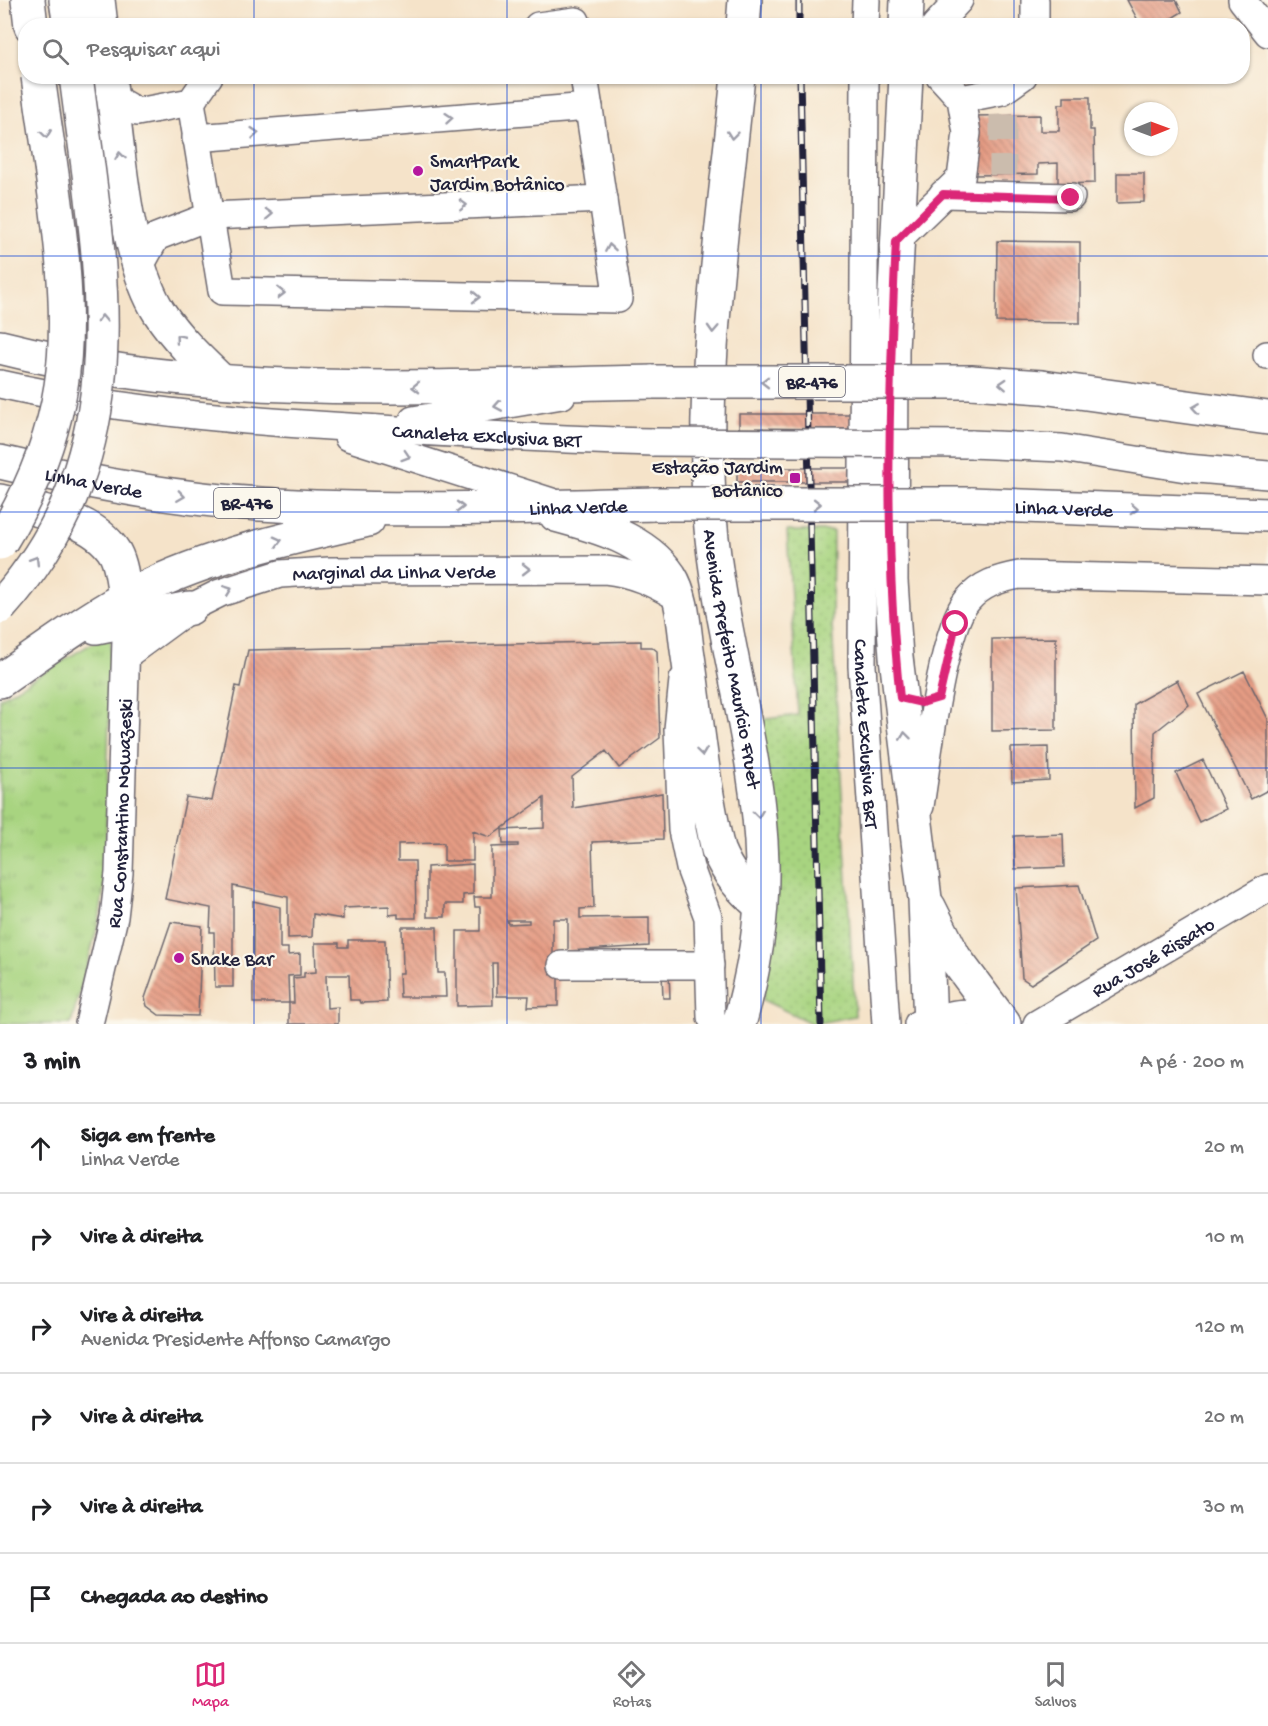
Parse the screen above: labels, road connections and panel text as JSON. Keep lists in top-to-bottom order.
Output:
{
  "streets": {
    "main road": ["BR-476", "Linha Verde", "Avenida Prefeito Maurício Fruet"],
    "street": [
      "Canaleta Exclusiva BRT",
      "Marginal da Linha Verde",
      "Rua Constantino Nowazeski",
      "Rua José Rissato"
    ]
  },
  "crossings": [
    ["BR-476", "Canaleta Exclusiva BRT"],
    ["Canaleta Exclusiva BRT", "Linha Verde"],
    ["Marginal da Linha Verde", "Rua Constantino Nowazeski"]
  ],
  "one_way": ["Marginal da Linha Verde"],
  "places": {
    "other": ["SmartPark Jardim Botânico", "Snake Bar"],
    "transit": ["Estação Jardim Botânico"]
  },
  "north": "right",
  "page": {
    "search": "Pesquisar aqui",
    "heading": ["3 min", "A pé · 200 m"],
    "list": [
      ["Siga em frente", "Linha Verde", "20 m"],
      ["Vire à direita", "10 m"],
      ["Vire à direita", "Avenida Presidente Affonso Camargo", "120 m"],
      ["Vire à direita", "20 m"],
      ["Vire à direita", "30 m"],
      "Chegada ao destino"
    ],
    "nav": ["Mapa", "Rotas", "Salvos"]
  }
}
